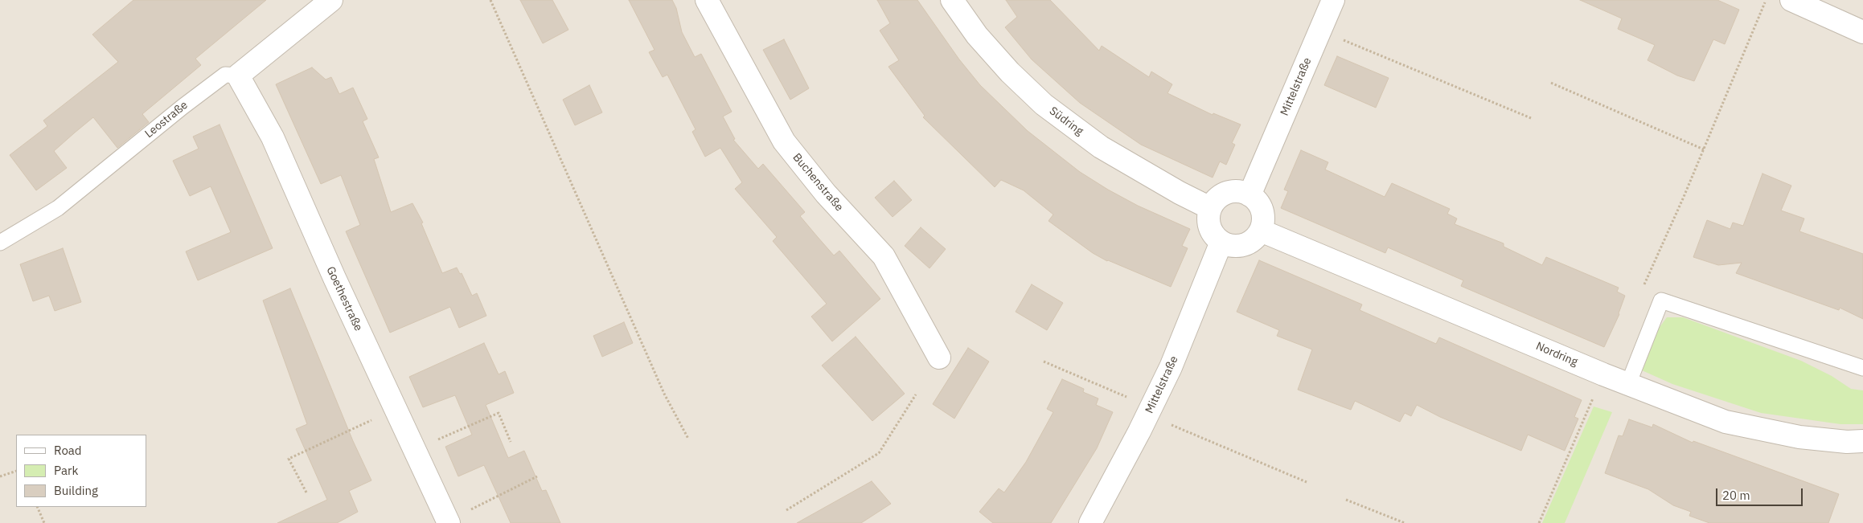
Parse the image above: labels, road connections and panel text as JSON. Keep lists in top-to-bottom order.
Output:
{
  "streets": {
    "street": [
      "Mittelstraße",
      "Leostraße",
      "Südring",
      "Buchenstraße",
      "Goethestraße",
      "Nordring"
    ]
  },
  "crossings": [
    ["Mittelstraße", "Südring"],
    ["Mittelstraße", "Nordring"],
    ["Leostraße", "Goethestraße"],
    ["Südring", "Nordring"]
  ],
  "legend": ["Road", "Park", "Building"],
  "scale_bar": "20 m"
}
